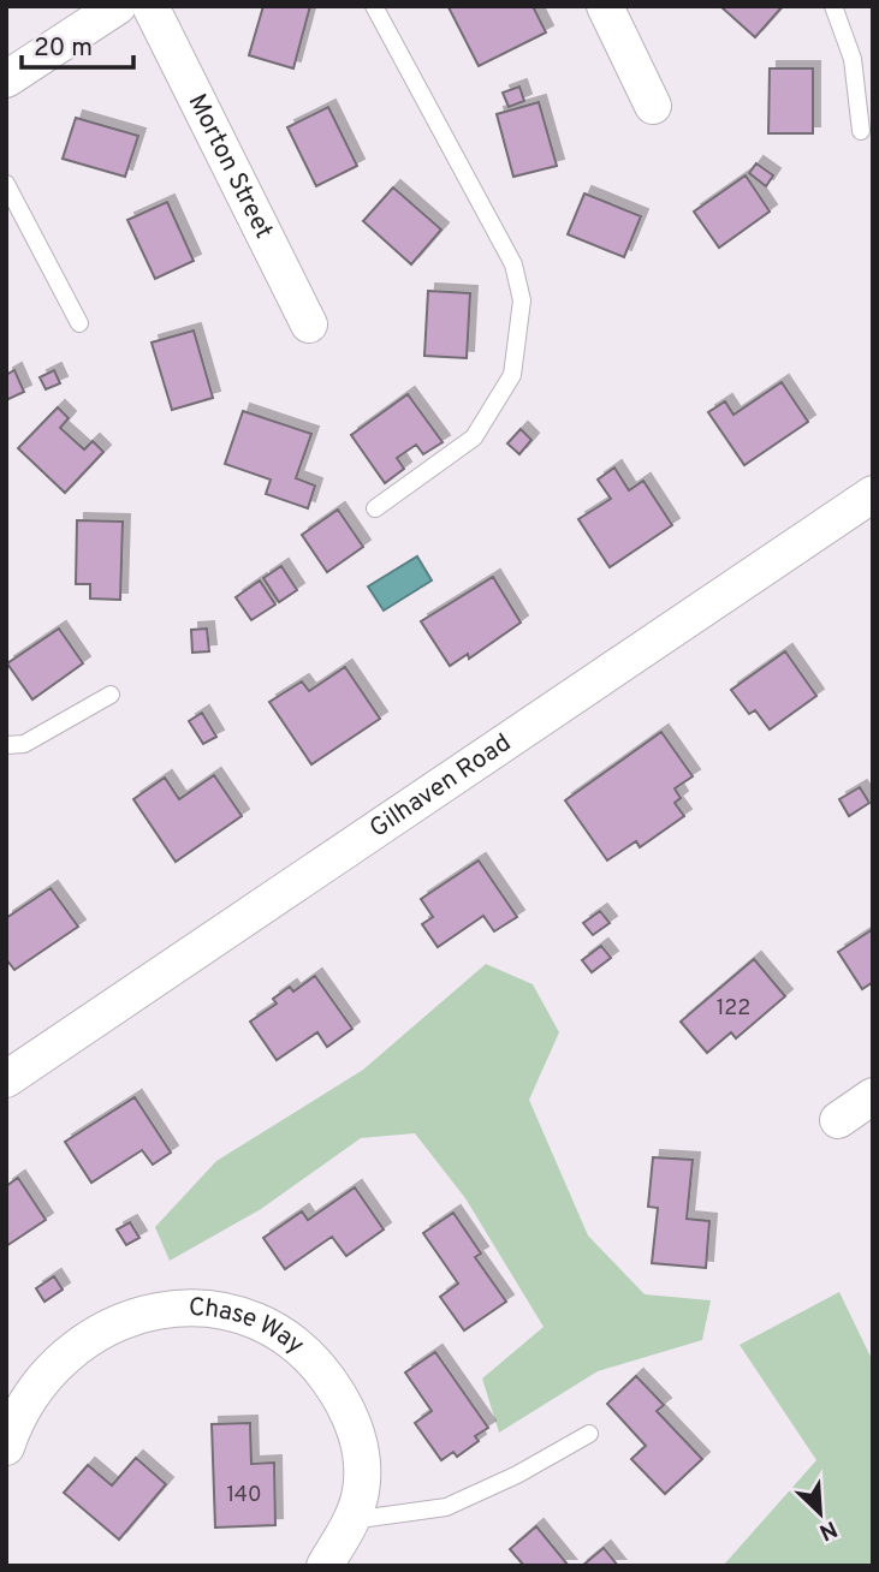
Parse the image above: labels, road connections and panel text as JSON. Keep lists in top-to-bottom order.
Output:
{
  "streets": {
    "street": ["Morton Street", "Gilhaven Road", "Chase Way"]
  },
  "house_numbers": ["122", "140"],
  "scale_bar": "20 m",
  "north": "bottom right"
}
